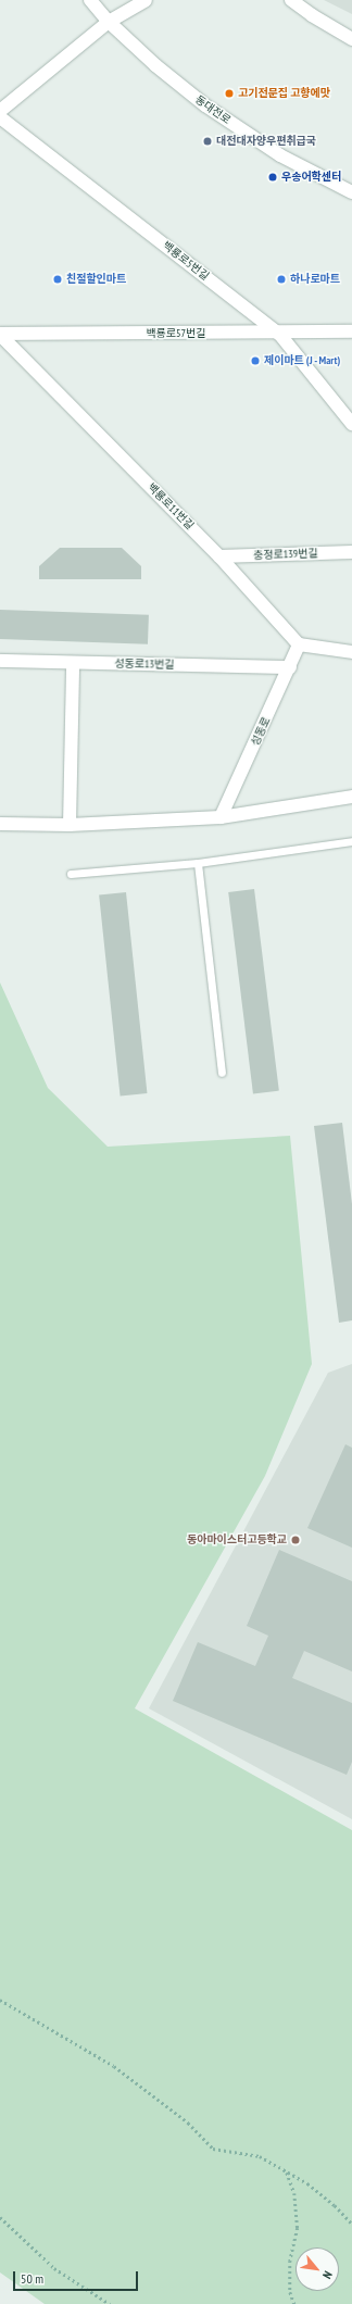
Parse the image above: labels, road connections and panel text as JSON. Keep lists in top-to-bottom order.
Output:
{
  "streets": {
    "street": [
      "동대전로",
      "백룡로5번길",
      "백룡로57번길",
      "백룡로11번길",
      "충정로139번길",
      "성동로13번길",
      "성동로"
    ]
  },
  "crossings": [
    ["백룡로5번길", "백룡로57번길"],
    ["백룡로57번길", "백룡로11번길"],
    ["백룡로11번길", "충정로139번길"],
    ["백룡로11번길", "성동로"],
    ["성동로13번길", "성동로"]
  ],
  "places": [
    "고기전문집 고향에맛",
    "대전대자양우편취급국",
    "우송어학센터",
    "친절할인마트",
    "하나로마트",
    "제이마트 (J - Mart)",
    "동아마이스터고등학교"
  ],
  "scale_bar": "50 m",
  "north": "bottom right"
}
